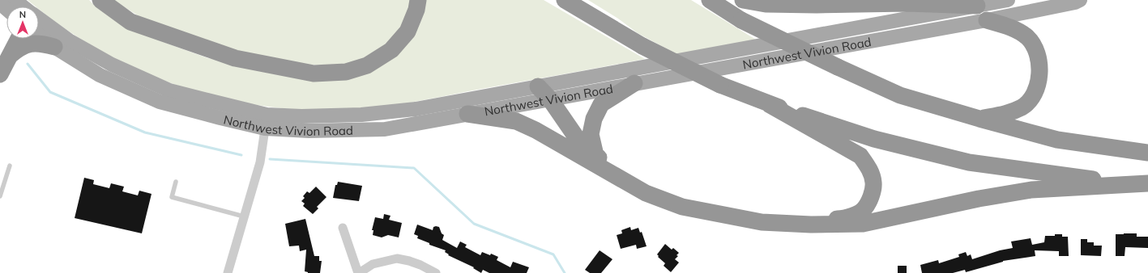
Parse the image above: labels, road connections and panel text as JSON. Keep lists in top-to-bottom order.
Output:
{
  "streets": {
    "main road": ["Northwest Vivion Road"]
  },
  "north": "top"
}
